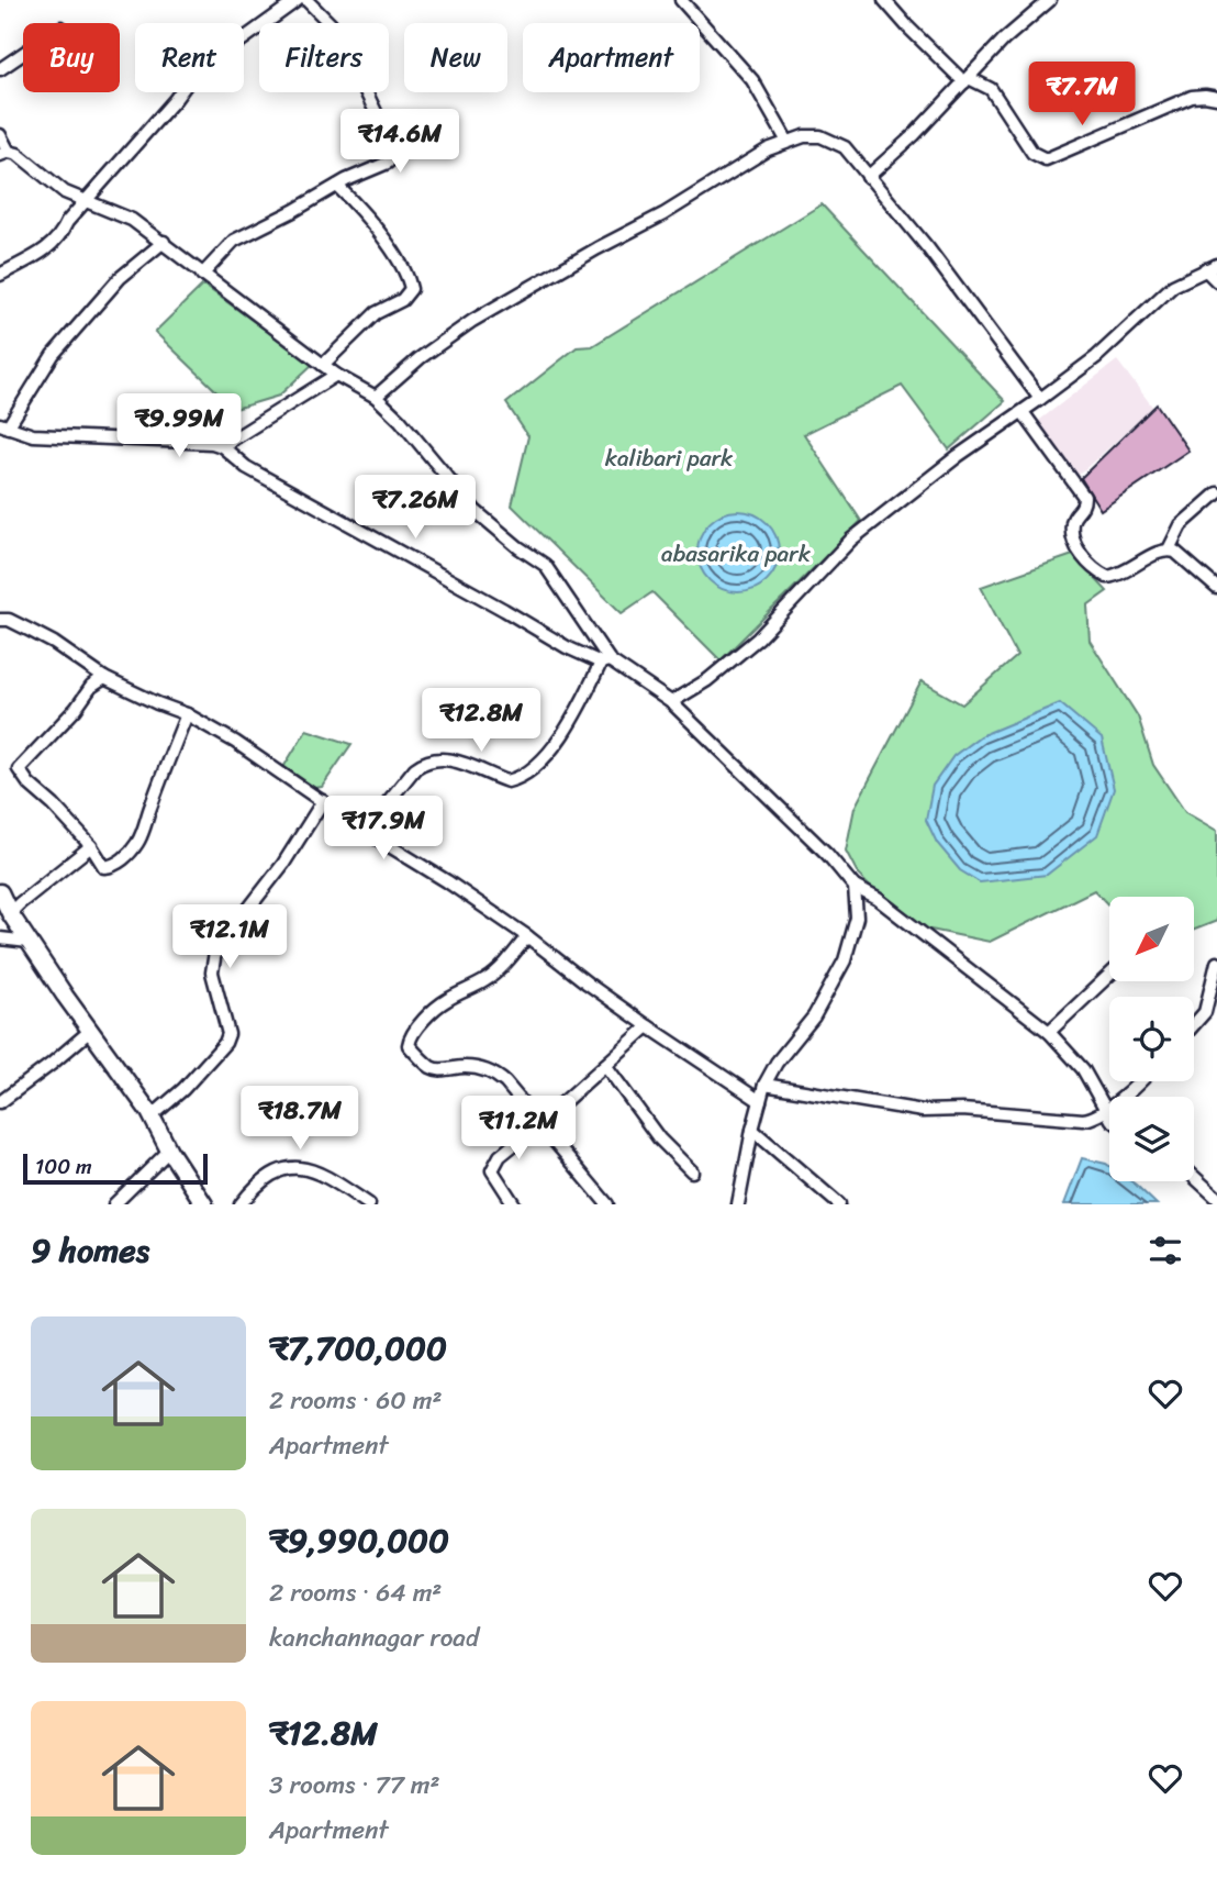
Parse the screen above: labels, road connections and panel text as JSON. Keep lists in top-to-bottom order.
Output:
{
  "parks": ["kalibari park", "abasarika park"],
  "scale_bar": "100 m",
  "north": "bottom left",
  "page": {
    "chip": [
      "Buy",
      "Rent",
      "Filters",
      "New",
      "Apartment"
    ],
    "price": [
      "₹7.7M",
      "₹14.6M",
      "₹9.99M",
      "₹7.26M",
      "₹12.8M",
      "₹17.9M",
      "₹12.1M",
      "₹18.7M",
      "₹11.2M"
    ],
    "scale": "100 m",
    "heading": "9 homes",
    "list": [
      {
        "name": "₹7,700,000",
        "note": "2 rooms · 60 m² · Apartment"
      },
      {
        "name": "₹9,990,000",
        "note": "2 rooms · 64 m² · kanchannagar road"
      },
      {
        "name": "₹12.8M",
        "note": "3 rooms · 77 m² · Apartment"
      }
    ]
  }
}
